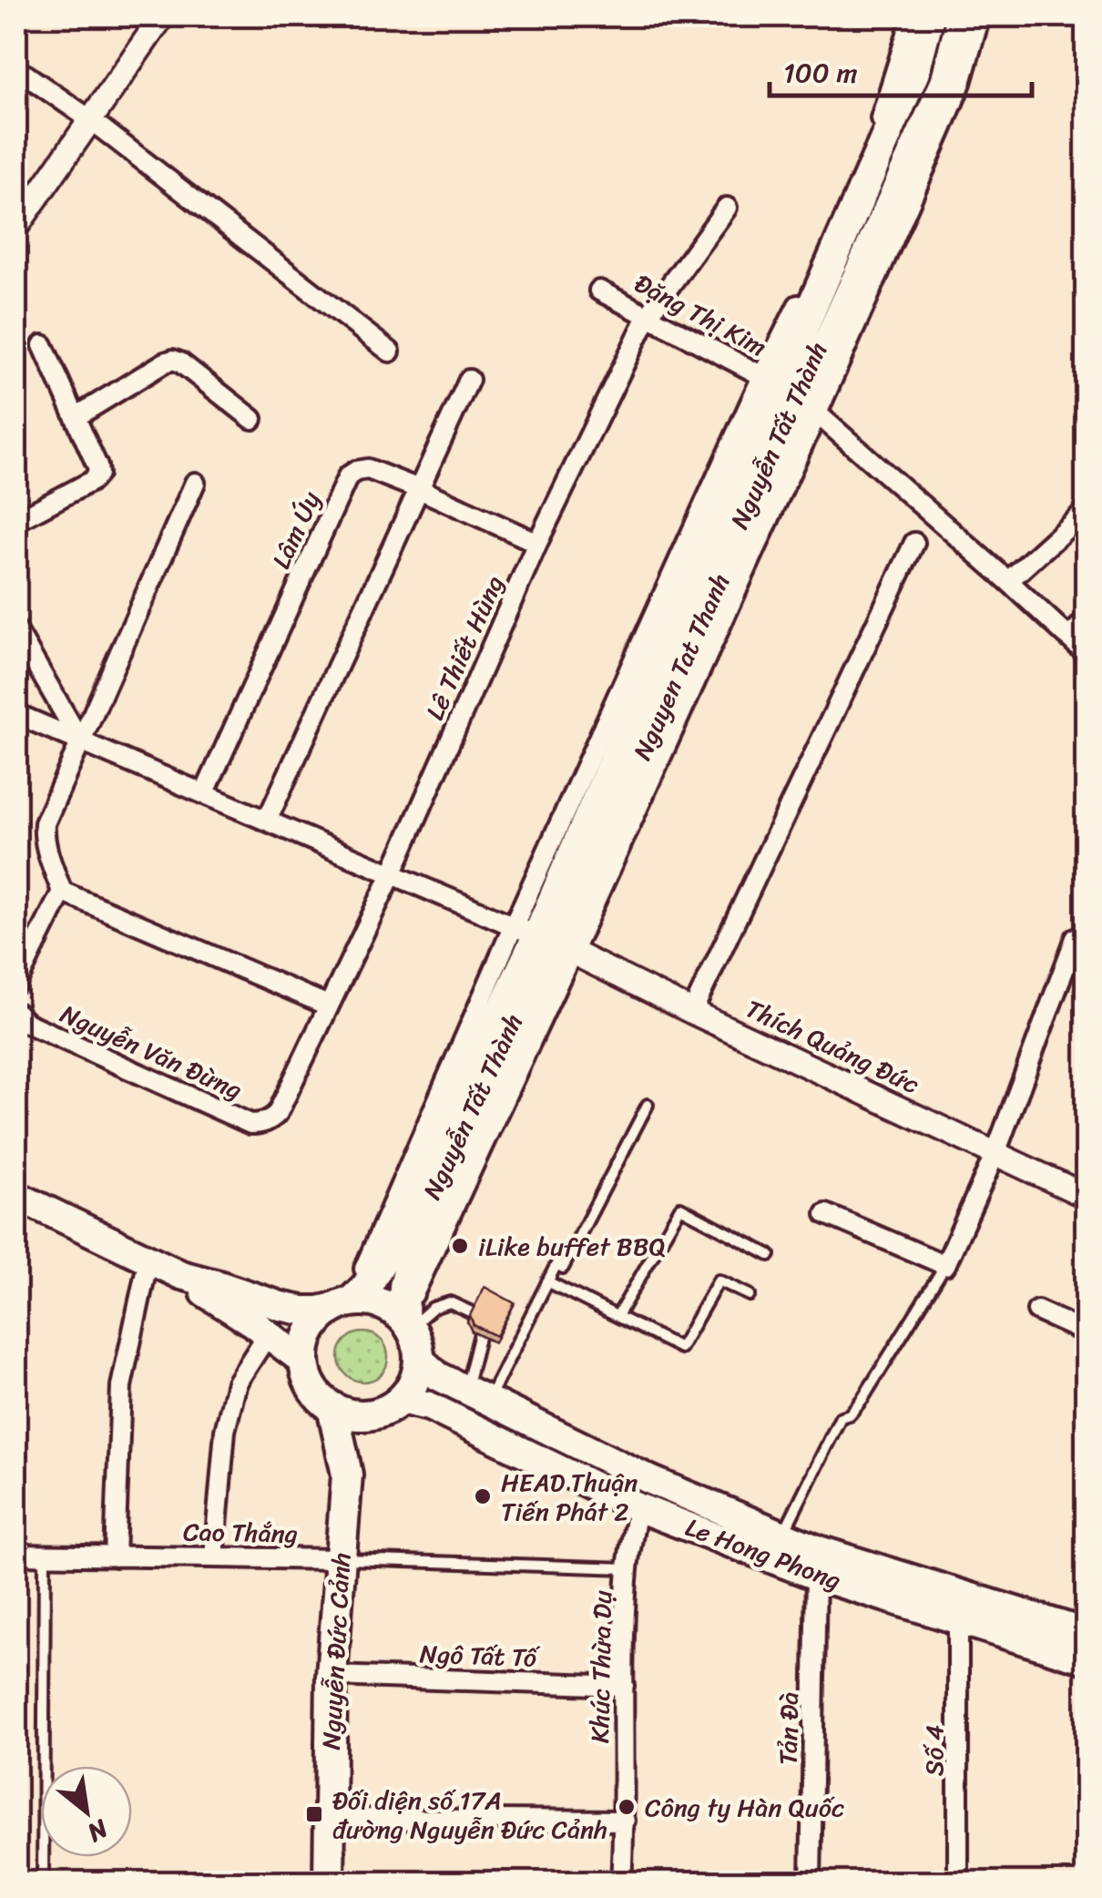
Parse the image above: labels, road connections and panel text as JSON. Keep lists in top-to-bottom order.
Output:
{
  "streets": {
    "main road": ["Nguyen Tat Thanh", "Le Hong Phong", "Nguyễn Đức Cảnh"],
    "street": [
      "Đặng Thị Kim",
      "Nguyễn Tất Thành",
      "Lâm Úy",
      "Lê Thiết Hùng",
      "Thích Quảng Đức",
      "Nguyễn Văn Đừng",
      "Cao Thắng",
      "Ngô Tất Tố",
      "Khúc Thừa Dụ",
      "Tản Đà",
      "Số 4"
    ]
  },
  "crossings": [
    ["Đặng Thị Kim", "Nguyễn Tất Thành"],
    ["Đặng Thị Kim", "Lê Thiết Hùng"],
    ["Đặng Thị Kim", "Nguyen Tat Thanh"],
    ["Nguyễn Tất Thành", "Nguyen Tat Thanh"],
    ["Nguyễn Tất Thành", "Thích Quảng Đức"],
    ["Lâm Úy", "Lê Thiết Hùng"],
    ["Lê Thiết Hùng", "Nguyễn Văn Đừng"],
    ["Nguyen Tat Thanh", "Thích Quảng Đức"],
    ["Nguyen Tat Thanh", "Le Hong Phong"],
    ["Nguyen Tat Thanh", "Nguyễn Đức Cảnh"],
    ["Cao Thắng", "Nguyễn Đức Cảnh"],
    ["Cao Thắng", "Khúc Thừa Dụ"],
    ["Le Hong Phong", "Nguyễn Đức Cảnh"],
    ["Le Hong Phong", "Khúc Thừa Dụ"],
    ["Le Hong Phong", "Tản Đà"],
    ["Le Hong Phong", "Số 4"],
    ["Nguyễn Đức Cảnh", "Ngô Tất Tố"],
    ["Ngô Tất Tố", "Khúc Thừa Dụ"]
  ],
  "places": {
    "other": ["iLike buffet BBQ", "HEAD Thuận Tiến Phát 2", "Công ty Hàn Quốc"],
    "transit": ["Đối diện số 17A đường Nguyễn Đức Cảnh"]
  },
  "scale_bar": "100 m",
  "north": "bottom right"
}
